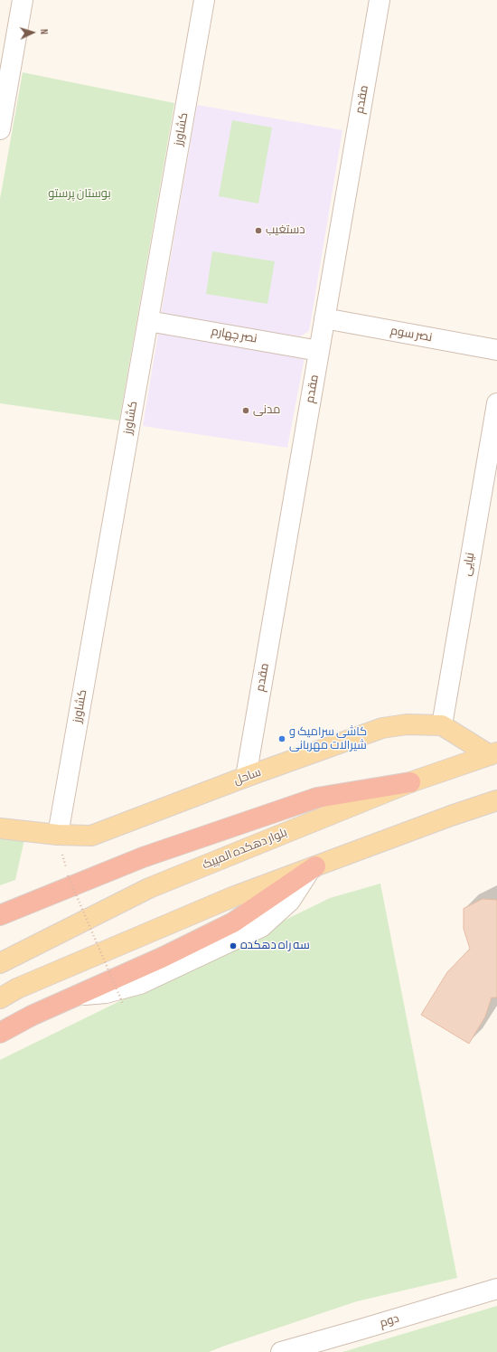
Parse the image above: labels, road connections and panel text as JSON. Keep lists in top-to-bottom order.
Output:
{
  "streets": {
    "main road": ["ساحل", "بلوار دهکده المپیک"],
    "street": [
      "مقدم",
      "کشاورز",
      "نصر سوم",
      "نصر چهارم",
      "نیایی",
      "دوم"
    ]
  },
  "crossings": [
    ["مقدم", "نصر سوم"],
    ["مقدم", "نصر چهارم"],
    ["مقدم", "ساحل"],
    ["کشاورز", "نصر چهارم"],
    ["کشاورز", "ساحل"],
    ["نیایی", "ساحل"]
  ],
  "parks": ["بوستان پرستو"],
  "places": [
    "دستغیب",
    "مدنی",
    "کاشی سرامیک و شیرالات مهربانی",
    "سه راه دهکده"
  ],
  "north": "right"
}
